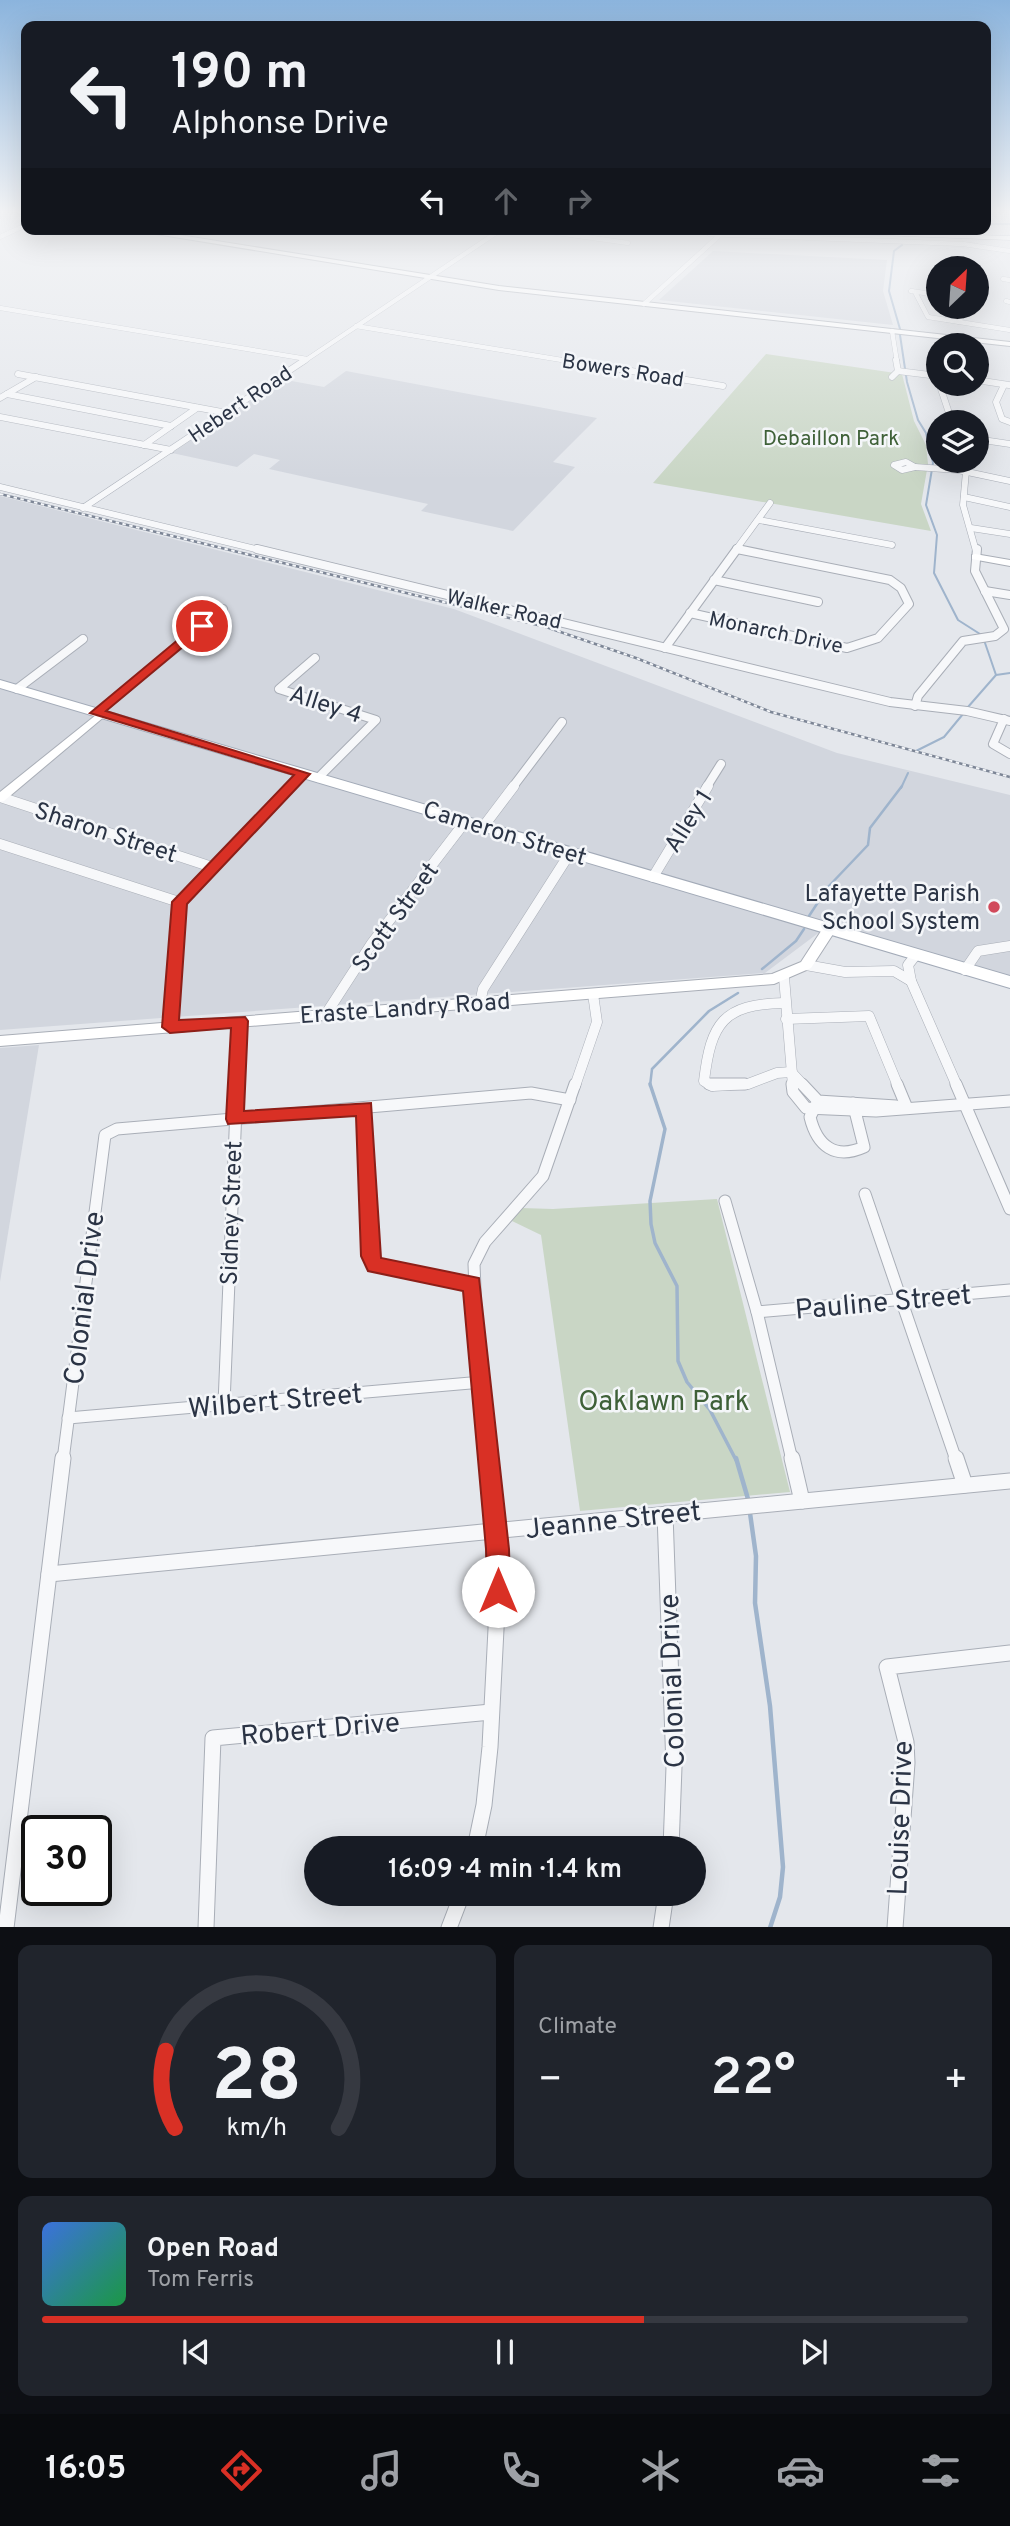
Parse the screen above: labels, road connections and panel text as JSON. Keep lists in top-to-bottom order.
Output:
{
  "streets": {
    "main road": ["Cameron Street", "Eraste Landry Road"],
    "street": [
      "Bowers Road",
      "Hebert Road",
      "Walker Road",
      "Monarch Drive",
      "Alley 4",
      "Alley 1",
      "Sharon Street",
      "Scott Street",
      "Sidney Street",
      "Colonial Drive",
      "Pauline Street",
      "Wilbert Street",
      "Jeanne Street",
      "Robert Drive",
      "Louise Drive"
    ]
  },
  "crossings": [
    ["Bowers Road", "Hebert Road"],
    ["Hebert Road", "Walker Road"],
    ["Alley 4", "Cameron Street"],
    ["Alley 1", "Cameron Street"],
    ["Cameron Street", "Scott Street"],
    ["Scott Street", "Eraste Landry Road"],
    ["Eraste Landry Road", "Sidney Street"],
    ["Sidney Street", "Colonial Drive"],
    ["Sidney Street", "Wilbert Street"],
    ["Colonial Drive", "Wilbert Street"],
    ["Colonial Drive", "Jeanne Street"]
  ],
  "parks": ["Debaillon Park", "Oaklawn Park"],
  "places": ["Lafayette Parish School System"],
  "north": "top right",
  "page": {
    "turn": ["190 m", "Alphonse Drive"],
    "limit": "30",
    "trip": "16:09 · 4 min · 1.4 km",
    "tile": "Climate",
    "heat": ["−", "22°", "+"],
    "song": ["Open Road", "Tom Ferris"],
    "tabs": "16:05",
    "gauge": ["28", "km/h"]
  }
}
